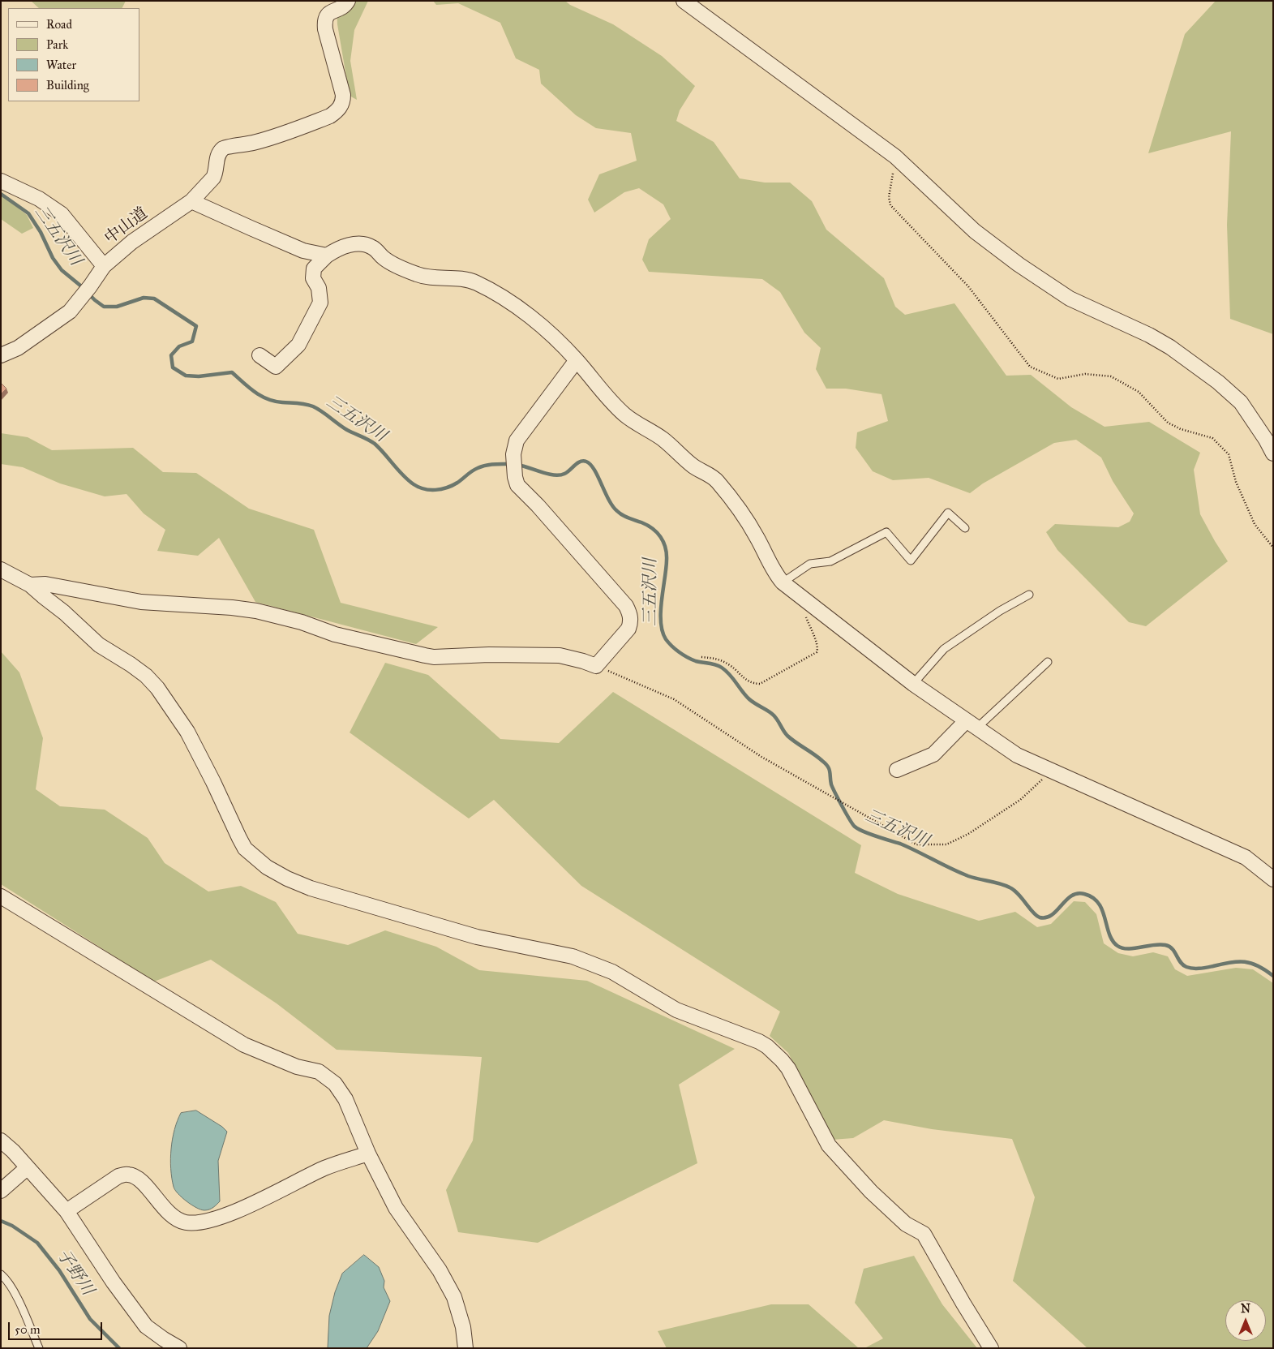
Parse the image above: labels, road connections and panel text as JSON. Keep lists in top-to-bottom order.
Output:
{
  "streets": {
    "street": ["中山道"]
  },
  "water": ["三五沢川", "子野川"],
  "legend": [
    "Road",
    "Park",
    "Water",
    "Building"
  ],
  "scale_bar": "50 m",
  "north": "top"
}
